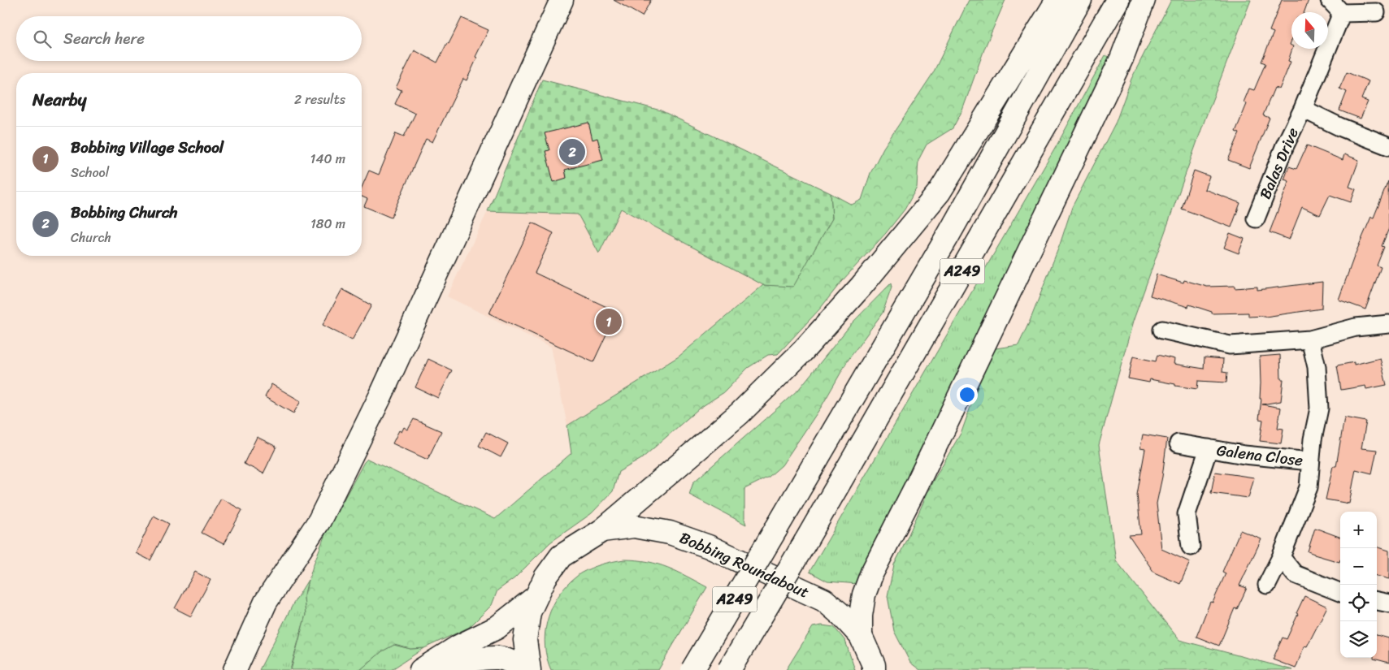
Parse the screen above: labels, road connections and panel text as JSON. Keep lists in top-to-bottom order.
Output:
{
  "streets": {
    "main road": ["A249", "Bobbing Roundabout"],
    "street": ["Balas Drive", "Galena Close"]
  },
  "north": "top",
  "page": {
    "search": "Search here",
    "heading": ["Nearby", "2 results"],
    "list": [
      {
        "mark": "1",
        "name": "Bobbing Village School",
        "note": "School",
        "value": "140 m"
      },
      {
        "mark": "2",
        "name": "Bobbing Church",
        "note": "Church",
        "value": "180 m"
      }
    ],
    "pins": ["2", "1"],
    "map_buttons": ["+", "−"]
  }
}
